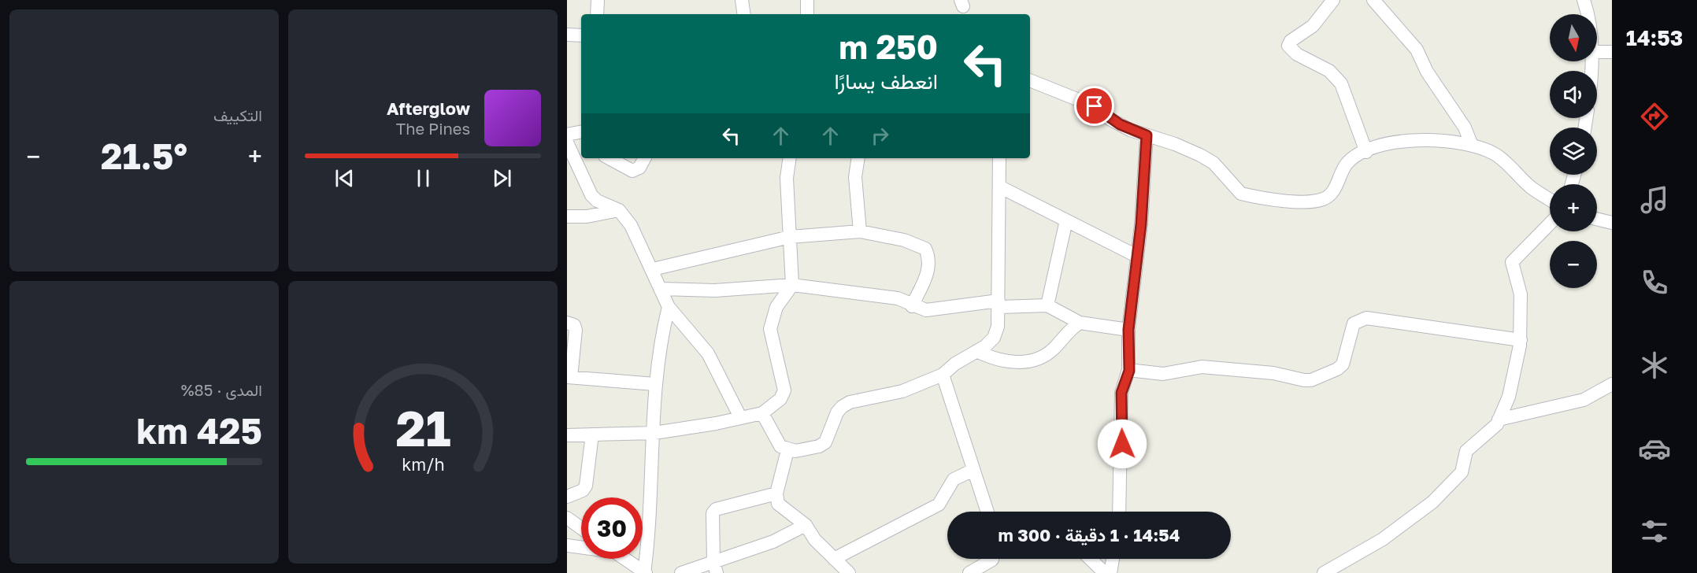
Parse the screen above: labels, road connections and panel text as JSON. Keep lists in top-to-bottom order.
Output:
{
  "north": "bottom",
  "page": {
    "tabs": "14:53",
    "tile": [
      "التكييف",
      ["المدى · 85%", "425 km"]
    ],
    "map_buttons": ["+", "−"],
    "turn": ["250 m", "انعطف يسارًا"],
    "song": ["Afterglow", "The Pines"],
    "heat": ["−", "21.5°", "+"],
    "limit": "30",
    "trip": "14:54 · 1 دقيقة · 300 m",
    "gauge": ["21", "km/h"]
  }
}
